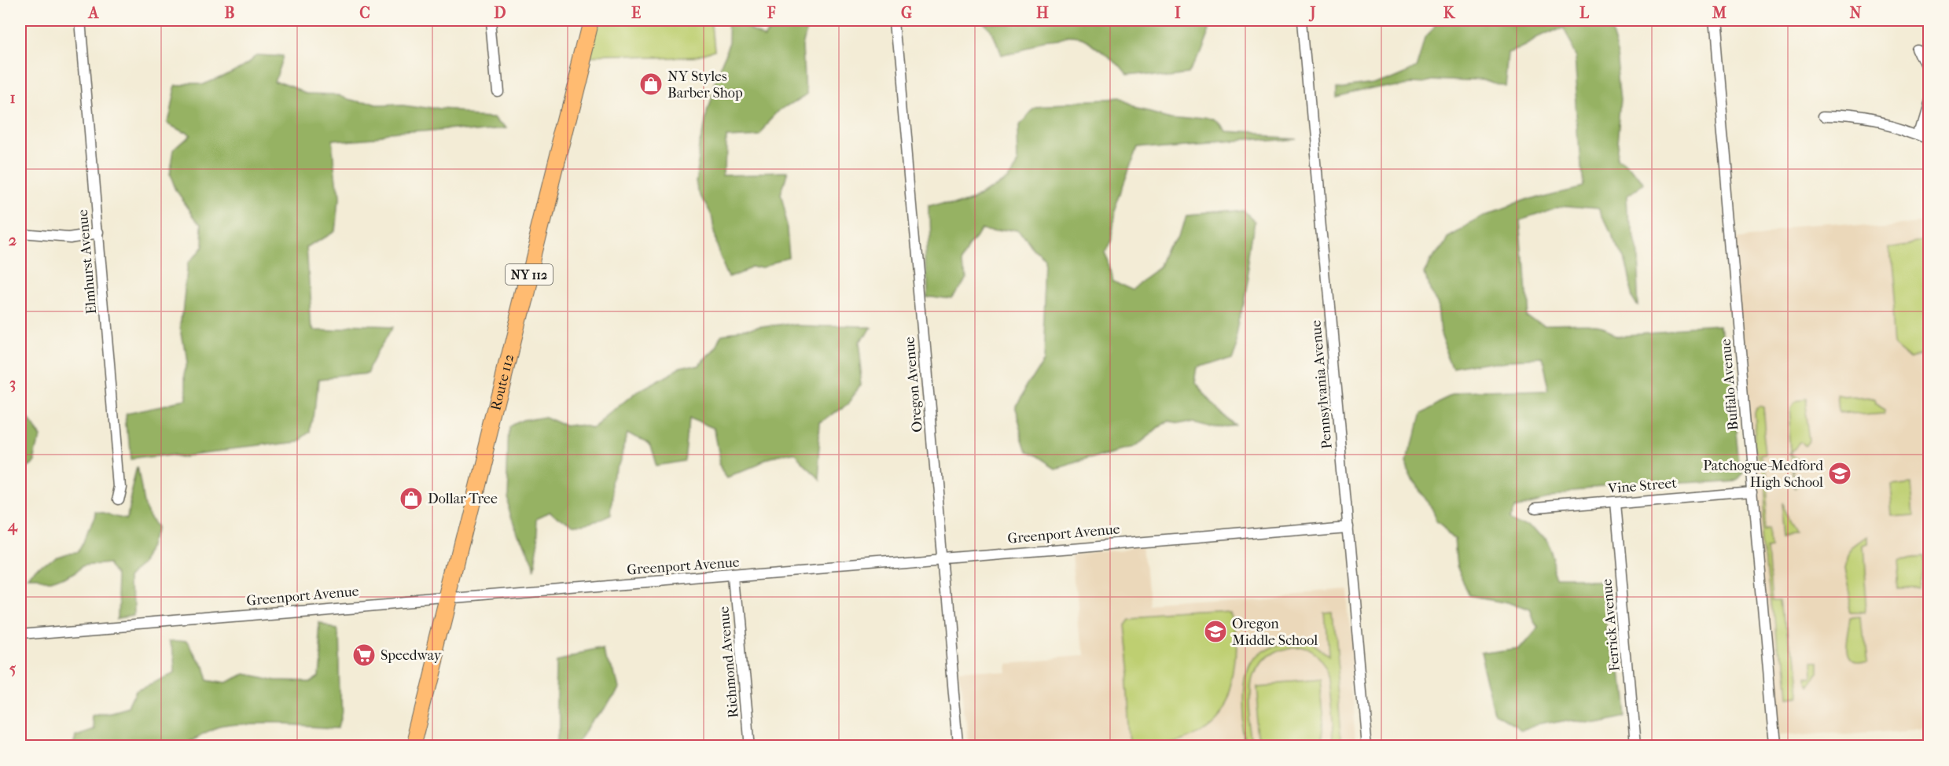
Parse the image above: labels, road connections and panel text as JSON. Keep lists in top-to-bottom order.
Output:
{
  "streets": {
    "main road": ["NY 112", "Route 112"],
    "street": [
      "Elmhurst Avenue",
      "Oregon Avenue",
      "Pennsylvania Avenue",
      "Buffalo Avenue",
      "Vine Street",
      "Greenport Avenue",
      "Ferrick Avenue",
      "Richmond Avenue"
    ]
  },
  "crossings": [
    ["Route 112", "Greenport Avenue"],
    ["Oregon Avenue", "Greenport Avenue"],
    ["Pennsylvania Avenue", "Greenport Avenue"],
    ["Buffalo Avenue", "Vine Street"],
    ["Vine Street", "Ferrick Avenue"],
    ["Greenport Avenue", "Richmond Avenue"]
  ],
  "places": {
    "shop": ["NY Styles Barber Shop", "Dollar Tree"],
    "school or university": ["Patchogue-Medford High School", "Oregon Middle School"],
    "supermarket": ["Speedway"]
  },
  "grid": {
    "columns": [
      "A",
      "B",
      "C",
      "D",
      "E",
      "F",
      "G",
      "H",
      "I",
      "J",
      "K",
      "L",
      "M",
      "N"
    ],
    "rows": [
      "1",
      "2",
      "3",
      "4",
      "5"
    ]
  }
}
